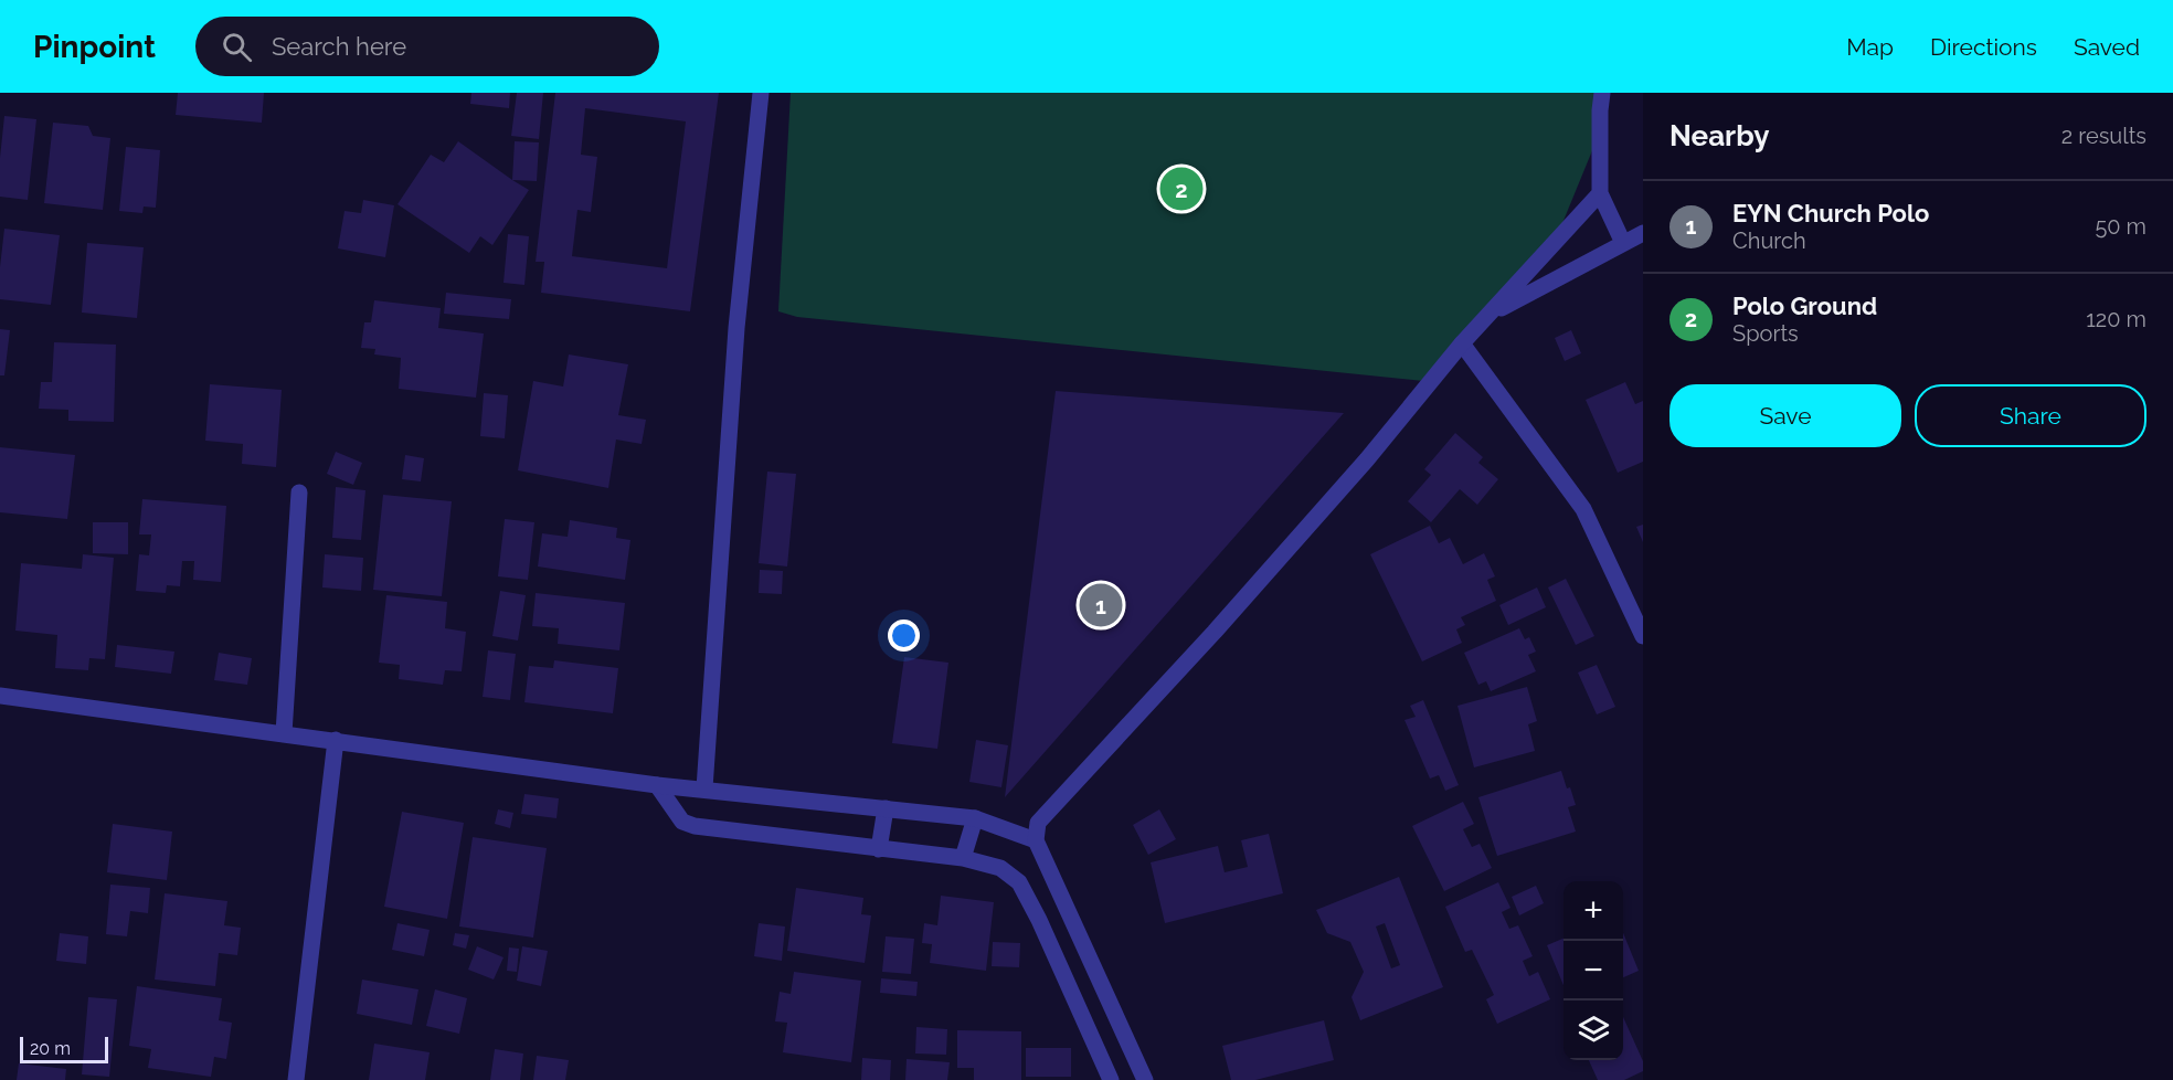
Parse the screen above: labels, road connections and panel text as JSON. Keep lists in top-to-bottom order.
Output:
{
  "scale_bar": "20 m",
  "page": {
    "header": "Pinpoint",
    "search": "Search here",
    "nav": ["Map", "Directions", "Saved"],
    "heading": ["Nearby", "2 results"],
    "pins": ["2", "1"],
    "list": [
      {
        "mark": "1",
        "name": "EYN Church Polo",
        "note": "Church",
        "value": "50 m"
      },
      {
        "mark": "2",
        "name": "Polo Ground",
        "note": "Sports",
        "value": "120 m"
      }
    ],
    "buttons": ["Save", "Share"],
    "map_buttons": ["+", "−"],
    "scale": "20 m"
  }
}
